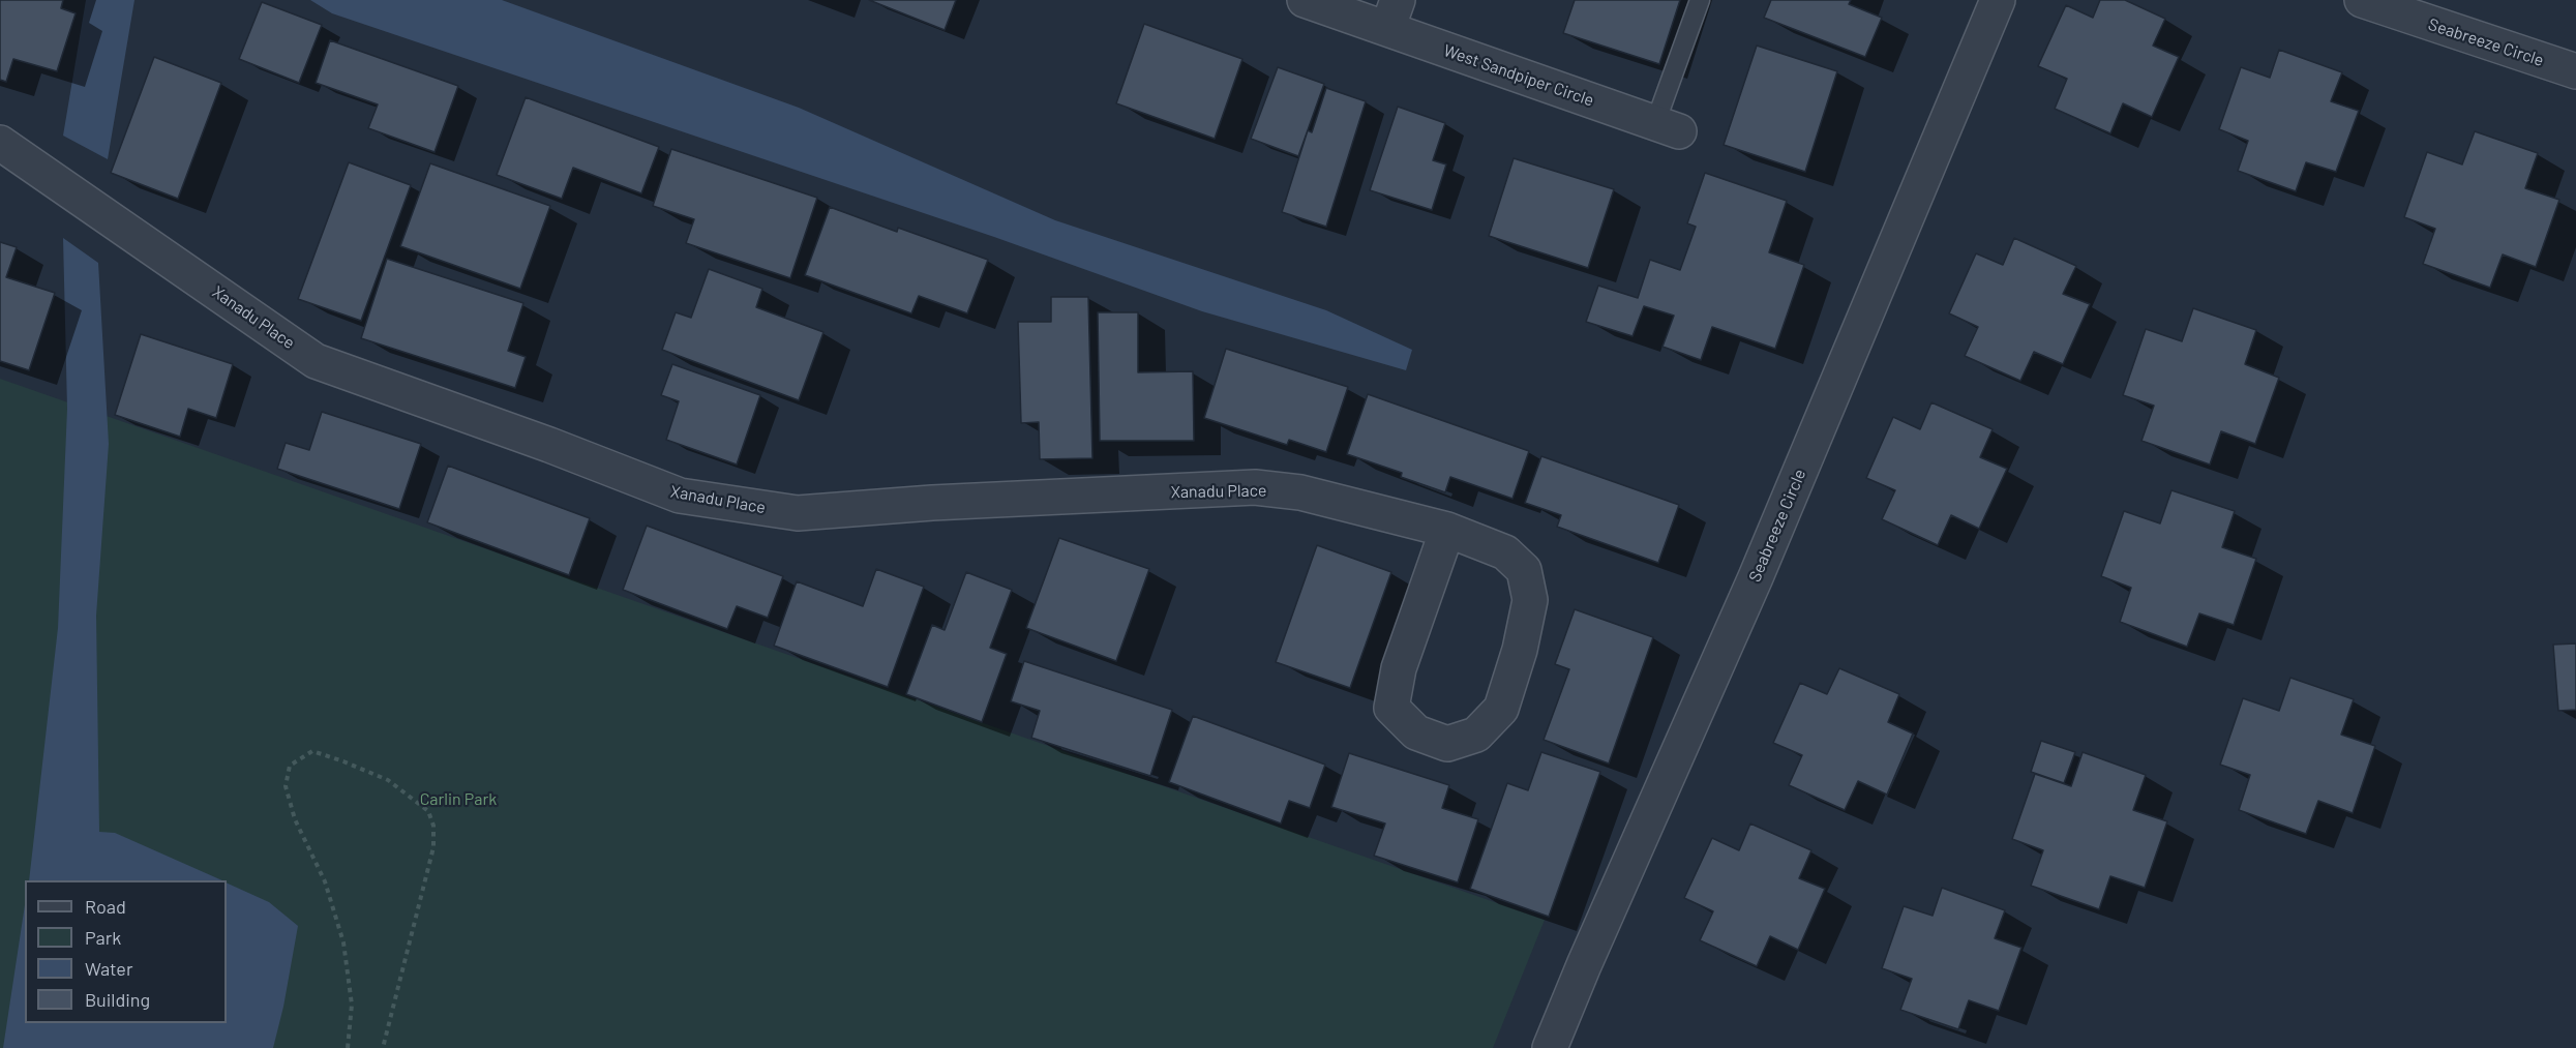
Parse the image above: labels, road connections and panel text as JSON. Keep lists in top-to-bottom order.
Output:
{
  "streets": {
    "street": ["Seabreeze Circle", "West Sandpiper Circle", "Xanadu Place"]
  },
  "parks": ["Carlin Park"],
  "legend": [
    "Road",
    "Park",
    "Water",
    "Building"
  ]
}
